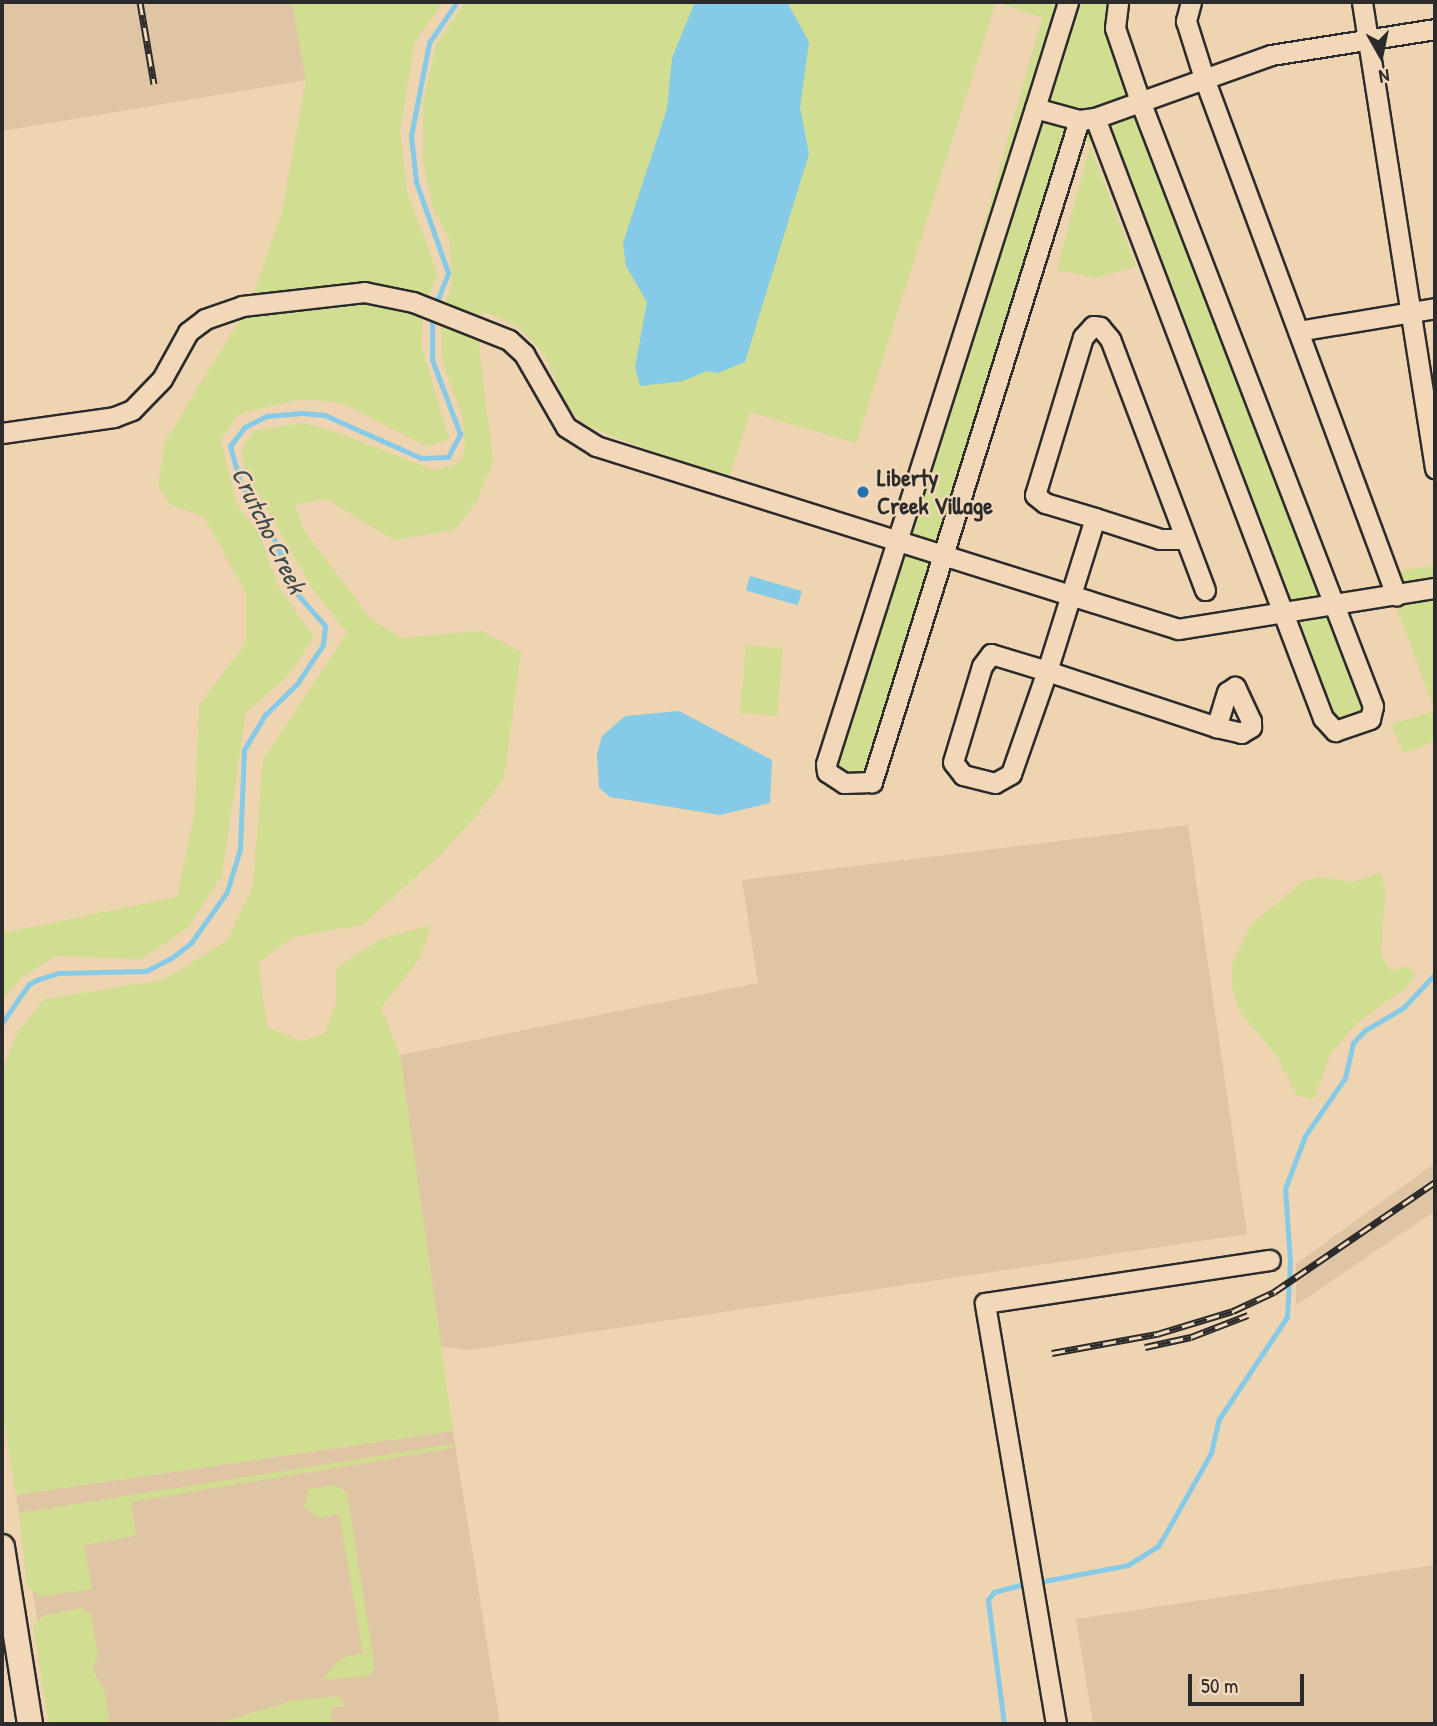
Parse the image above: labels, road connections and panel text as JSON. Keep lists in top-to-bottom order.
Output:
{
  "water": ["Crutcho Creek"],
  "places": ["Liberty Creek Village"],
  "scale_bar": "50 m",
  "north": "bottom"
}
